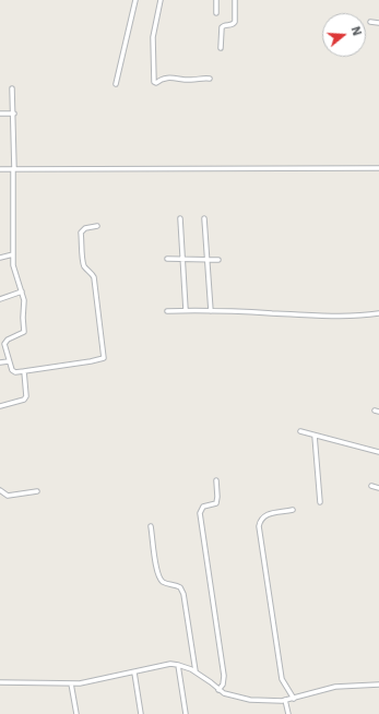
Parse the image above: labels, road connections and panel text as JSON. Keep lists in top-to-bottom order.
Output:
{
  "north": "right"
}
